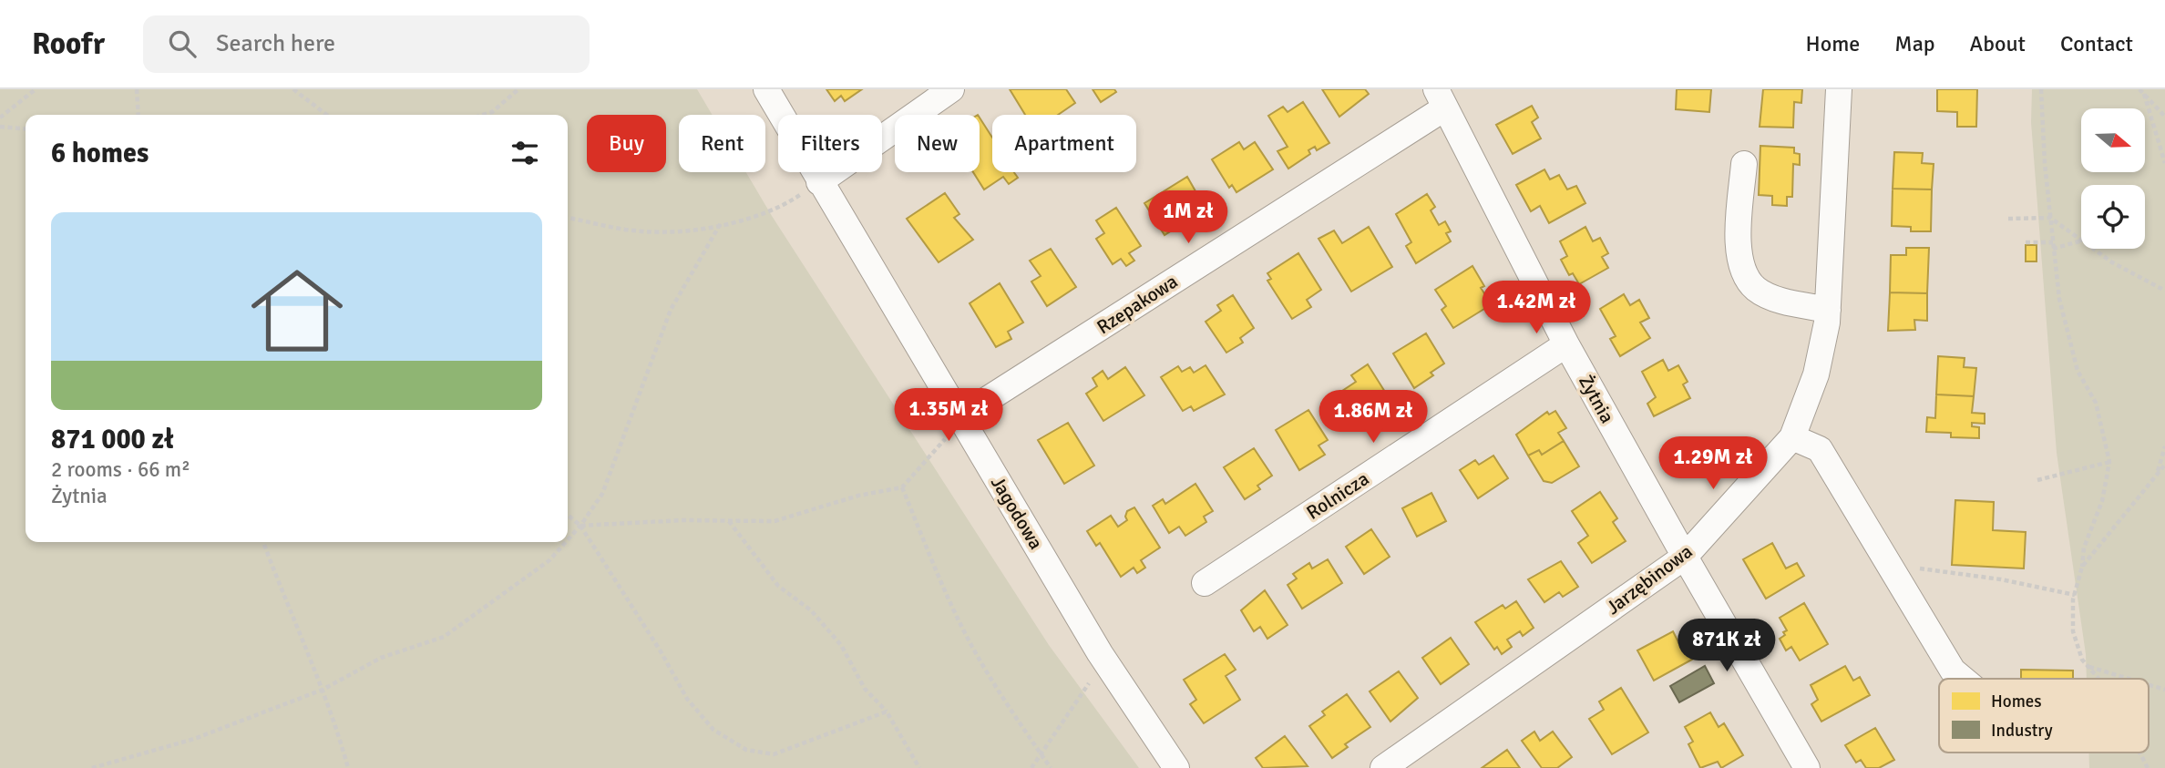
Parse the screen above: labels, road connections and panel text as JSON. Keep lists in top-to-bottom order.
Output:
{
  "streets": {
    "street": [
      "Rzepakowa",
      "Żytnia",
      "Rolnicza",
      "Jagodowa",
      "Jarzębinowa"
    ]
  },
  "crossings": [
    ["Rzepakowa", "Żytnia"],
    ["Rzepakowa", "Jagodowa"],
    ["Żytnia", "Rolnicza"],
    ["Żytnia", "Jarzębinowa"]
  ],
  "legend": ["Homes", "Industry"],
  "north": "right",
  "page": {
    "header": "Roofr",
    "search": "Search here",
    "nav": [
      "Home",
      "Map",
      "About",
      "Contact"
    ],
    "chip": [
      "Buy",
      "Rent",
      "Filters",
      "New",
      "Apartment"
    ],
    "heading": "6 homes",
    "price": [
      "1M zł",
      "1.42M zł",
      "1.35M zł",
      "1.86M zł",
      "1.29M zł",
      "871K zł"
    ],
    "list": [
      {
        "name": "871 000 zł",
        "note": "2 rooms · 66 m² · Żytnia"
      }
    ]
  }
}
